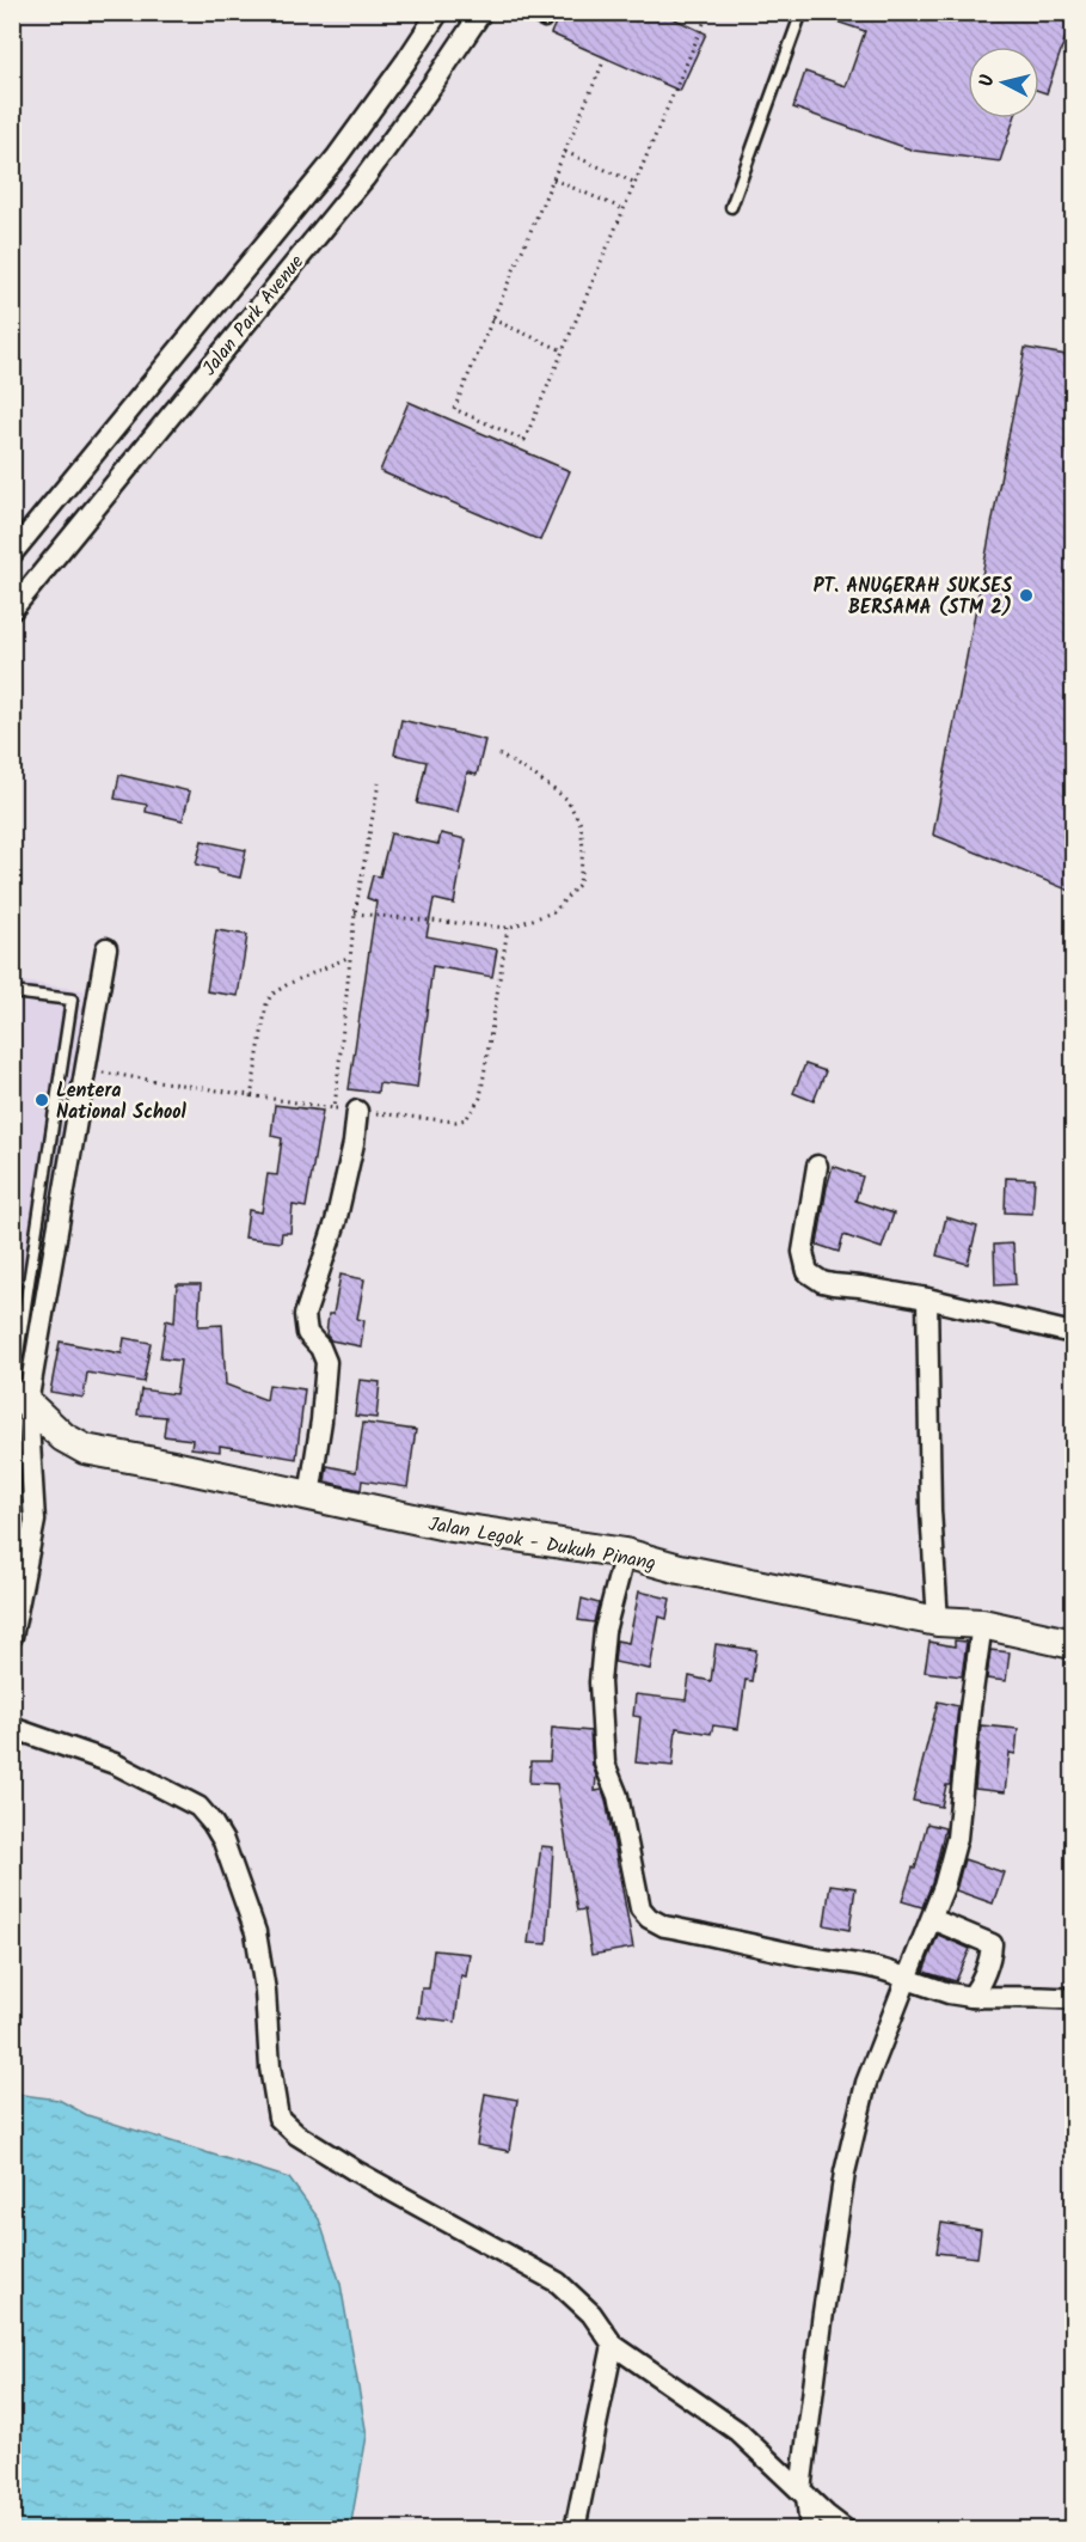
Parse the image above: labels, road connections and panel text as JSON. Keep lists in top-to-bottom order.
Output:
{
  "streets": {
    "street": ["Jalan Park Avenue", "Jalan Legok - Dukuh Pinang"]
  },
  "places": ["PT. ANUGERAH SUKSES BERSAMA (STM 2)", "Lentera National School"],
  "north": "left"
}
